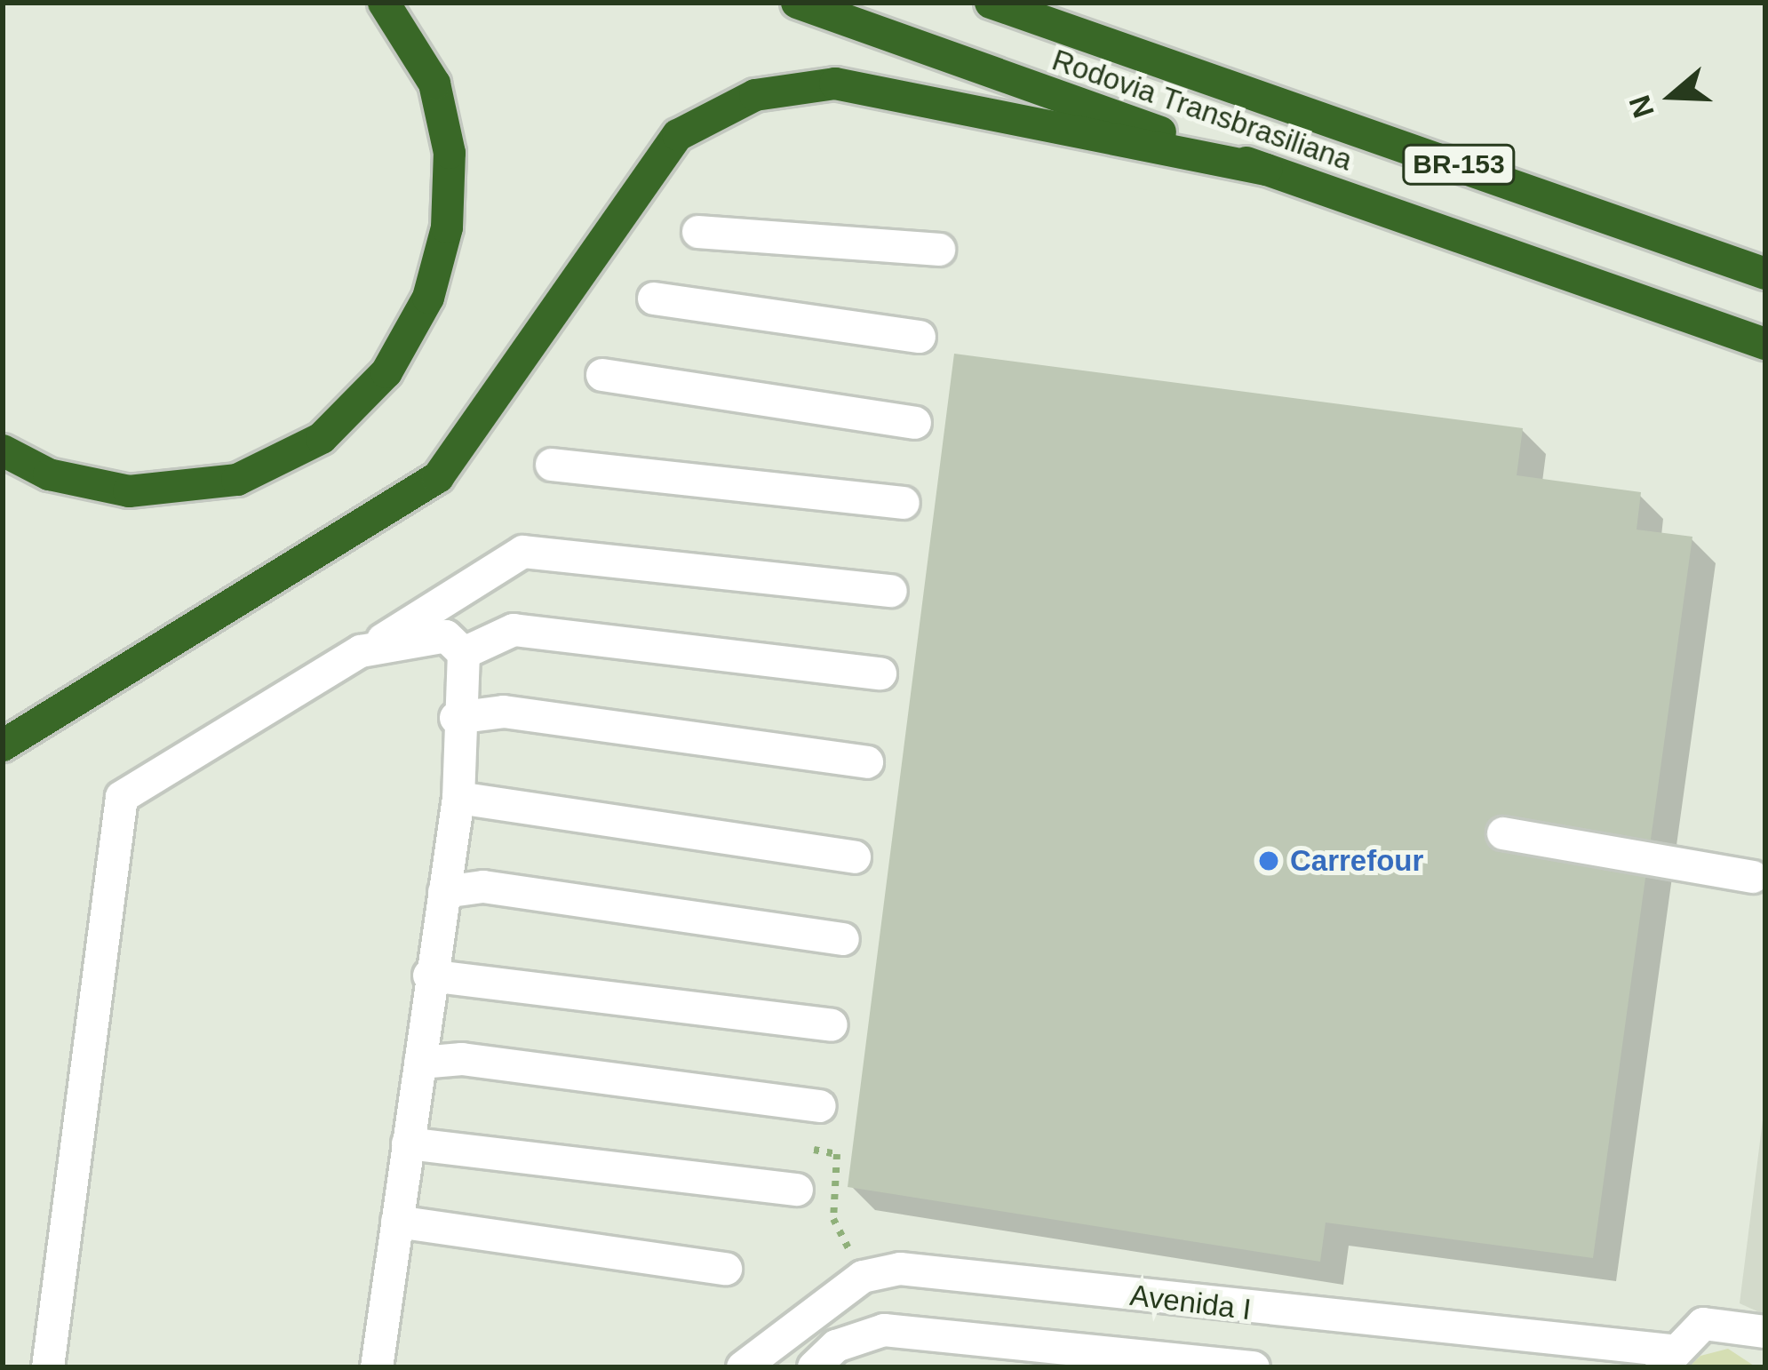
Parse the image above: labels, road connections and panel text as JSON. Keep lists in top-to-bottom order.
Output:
{
  "streets": {
    "highway": ["Rodovia Transbrasiliana", "BR-153"],
    "street": ["Avenida I"]
  },
  "places": ["Carrefour"],
  "north": "left"
}
